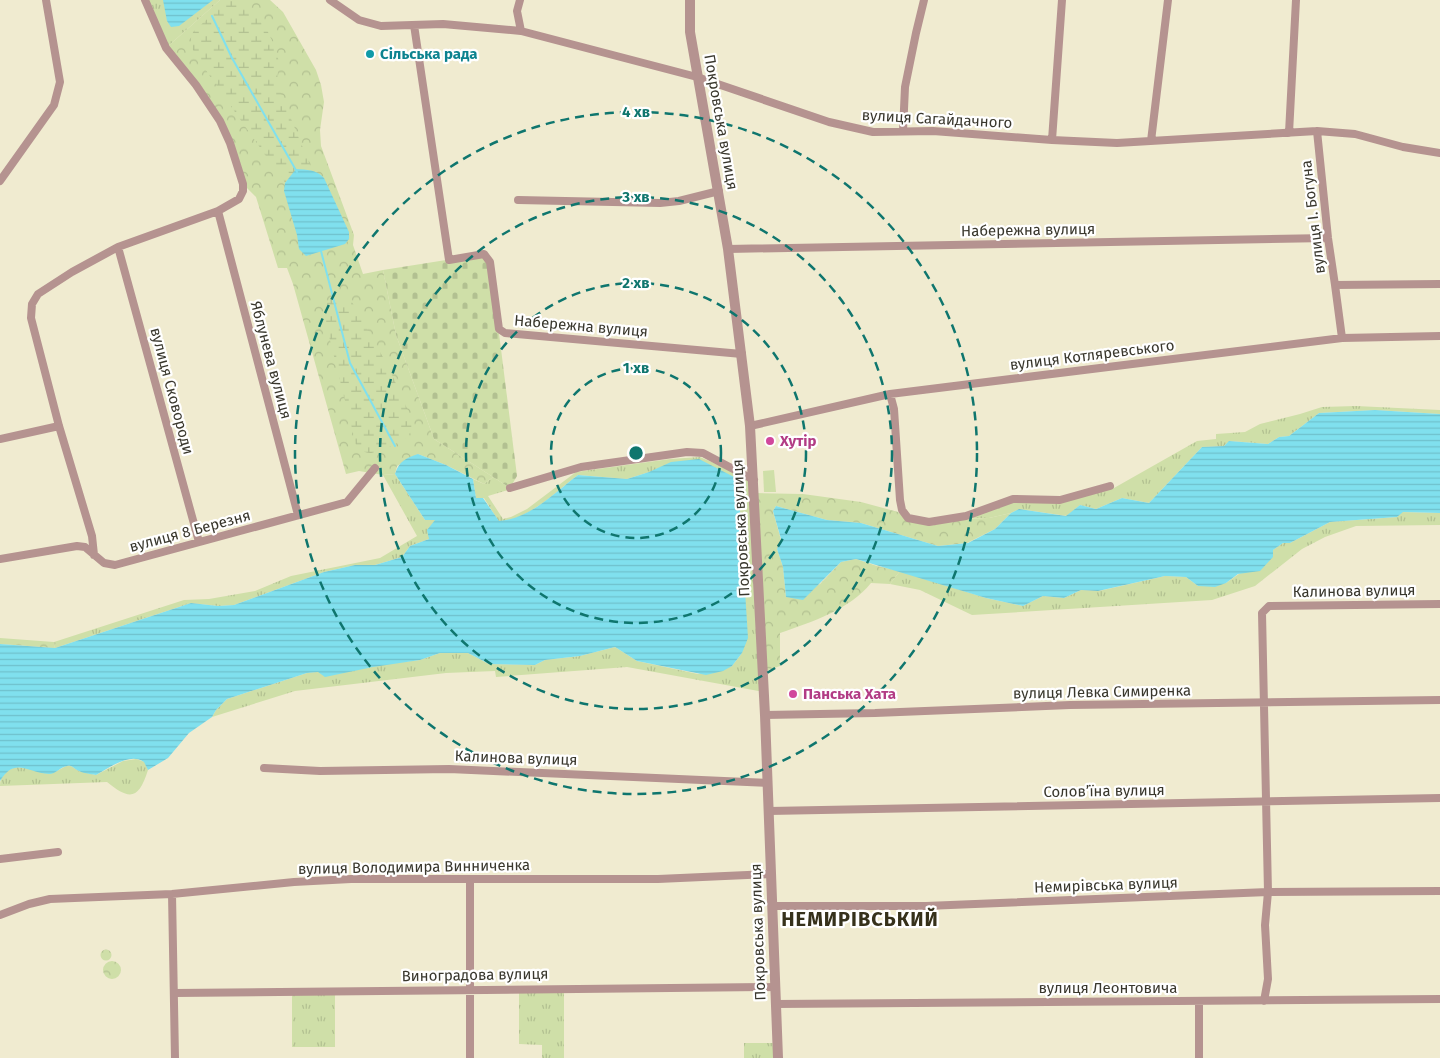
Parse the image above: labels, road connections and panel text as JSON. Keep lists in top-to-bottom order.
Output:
{
  "streets": {
    "street": [
      "вулиця Сагайдачного",
      "Покровська вулиця",
      "вулиця І. Богуна",
      "Набережна вулиця",
      "вулиця Котляревського",
      "Яблунева вулиця",
      "вулиця Сковороди",
      "вулиця 8 Березня",
      "Калинова вулиця",
      "вулиця Левка Симиренка",
      "Соловʼїна вулиця",
      "вулиця Володимира Винниченка",
      "Немирівська вулиця",
      "Виноградова вулиця",
      "вулиця Леонтовича"
    ]
  },
  "crossings": [
    ["вулиця Сагайдачного", "Покровська вулиця"],
    ["вулиця Сагайдачного", "вулиця І. Богуна"],
    ["вулиця Сагайдачного", "Набережна вулиця"],
    ["Покровська вулиця", "Набережна вулиця"],
    ["Покровська вулиця", "вулиця Котляревського"],
    ["Покровська вулиця", "Калинова вулиця"],
    ["Покровська вулиця", "вулиця Левка Симиренка"],
    ["Покровська вулиця", "Соловʼїна вулиця"],
    ["Покровська вулиця", "вулиця Володимира Винниченка"],
    ["Покровська вулиця", "Немирівська вулиця"],
    ["Покровська вулиця", "Виноградова вулиця"],
    ["Покровська вулиця", "вулиця Леонтовича"],
    ["вулиця І. Богуна", "Набережна вулиця"],
    ["Яблунева вулиця", "вулиця 8 Березня"],
    ["вулиця Сковороди", "вулиця 8 Березня"],
    ["Калинова вулиця", "вулиця Левка Симиренка"]
  ],
  "districts": ["НЕМИРІВСЬКИЙ"],
  "places": ["Сільська рада", "Хутір", "Панська Хата"],
  "rings": [
    "4 хв",
    "3 хв",
    "2 хв",
    "1 хв"
  ]
}
